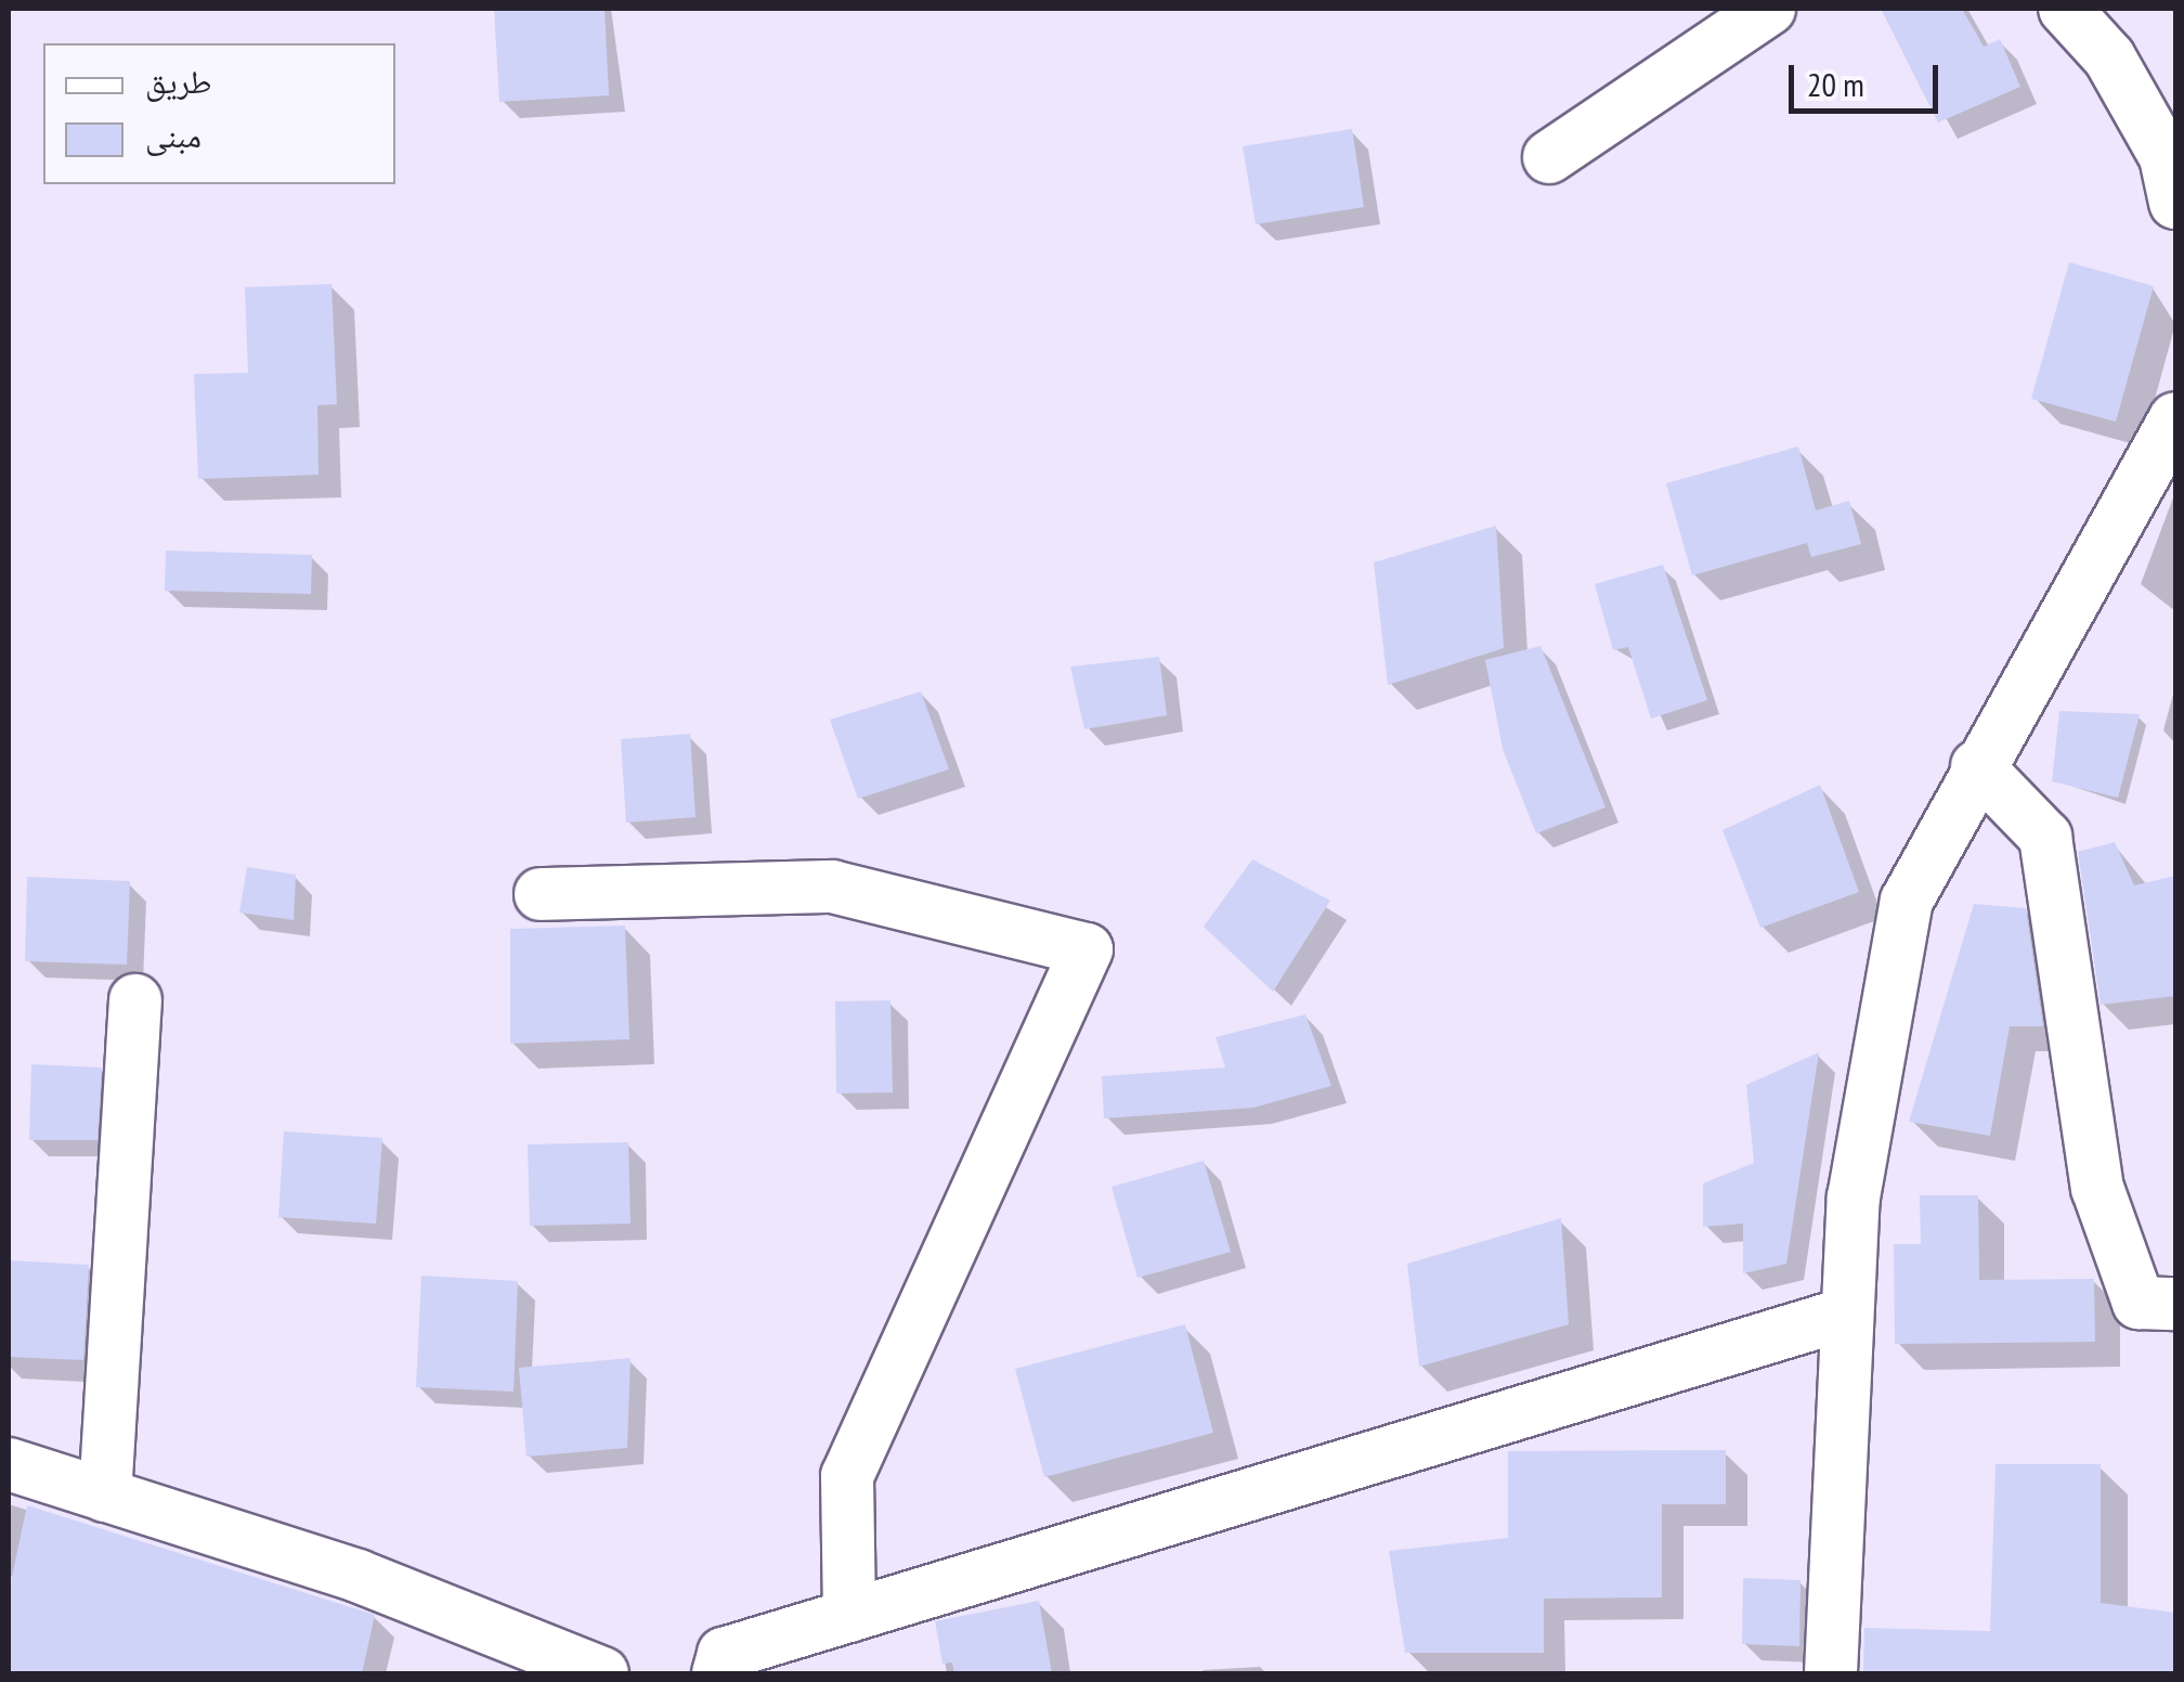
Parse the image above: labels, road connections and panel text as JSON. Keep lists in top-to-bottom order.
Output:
{
  "legend": ["طريق", "مبنى"],
  "scale_bar": "20 m"
}
